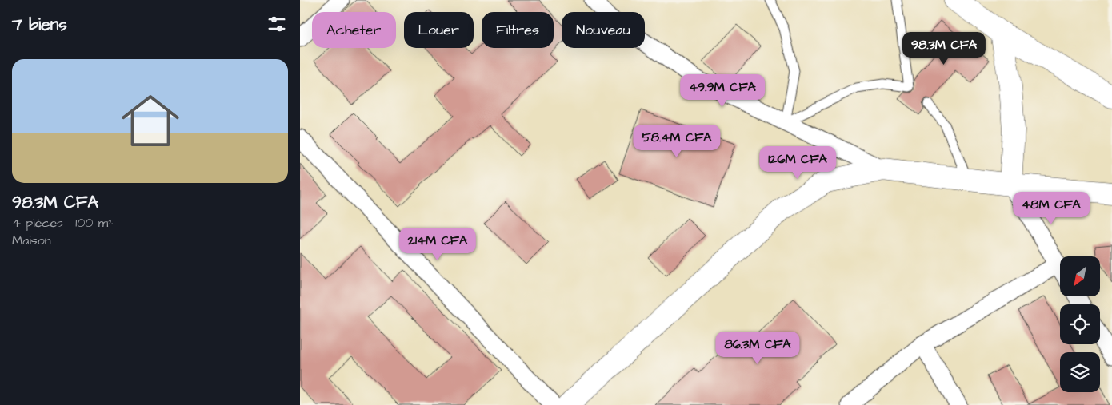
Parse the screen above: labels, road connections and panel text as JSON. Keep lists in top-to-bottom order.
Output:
{
  "north": "bottom left",
  "page": {
    "heading": "7 biens",
    "chip": [
      "Acheter",
      "Louer",
      "Filtres",
      "Nouveau"
    ],
    "price": [
      "98.3M CFA",
      "49.9M CFA",
      "58.4M CFA",
      "126M CFA",
      "48M CFA",
      "214M CFA",
      "86.3M CFA"
    ],
    "list": [
      {
        "name": "98.3M CFA",
        "note": "4 pièces · 100 m² · Maison"
      }
    ]
  }
}
